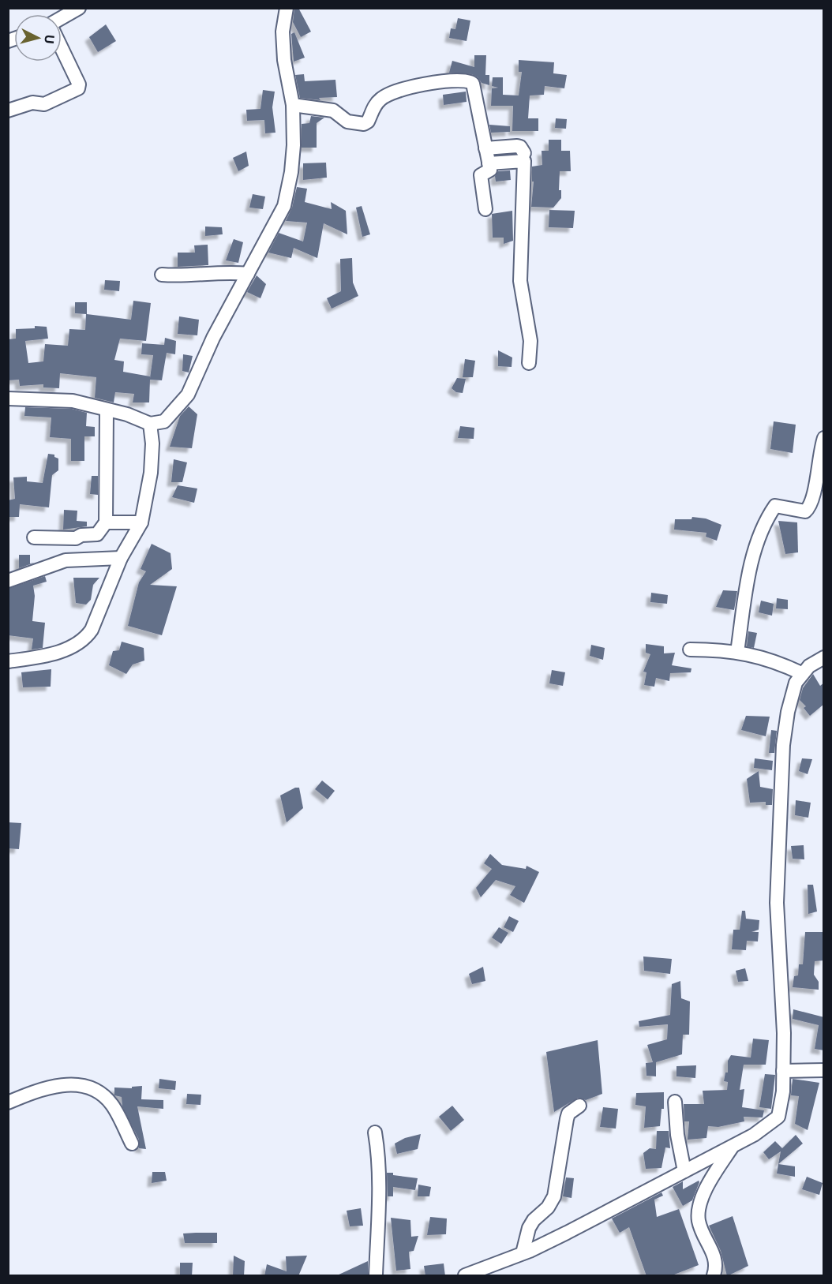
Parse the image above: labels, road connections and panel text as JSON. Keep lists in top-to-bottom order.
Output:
{
  "north": "right"
}
